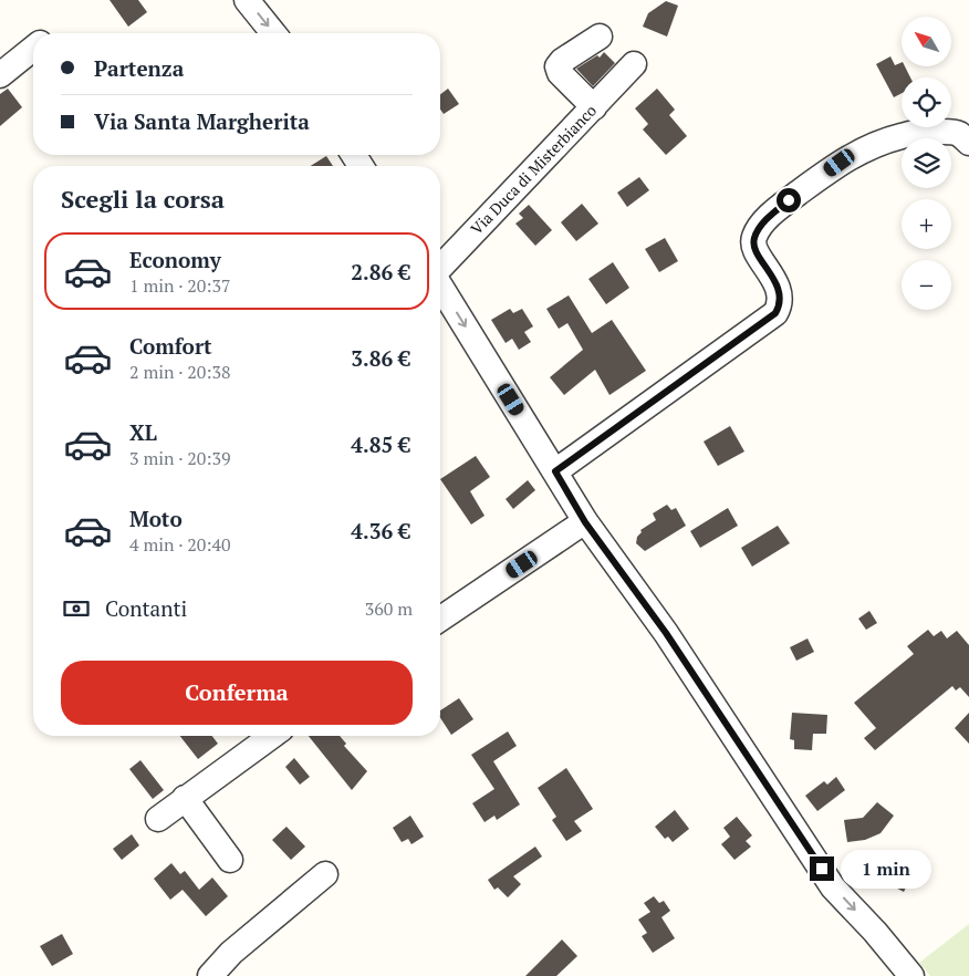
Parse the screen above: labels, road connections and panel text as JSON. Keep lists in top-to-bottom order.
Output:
{
  "streets": {
    "street": ["Via Duca di Misterbianco"]
  },
  "north": "top left",
  "page": {
    "map_buttons": ["+", "−"],
    "banner": ["Partenza", "Via Santa Margherita"],
    "heading": "Scegli la corsa",
    "list": [
      {
        "name": "Economy",
        "note": "1 min · 20:37",
        "value": "2.86 €"
      },
      {
        "name": "Comfort",
        "note": "2 min · 20:38",
        "value": "3.86 €"
      },
      {
        "name": "XL",
        "note": "3 min · 20:39",
        "value": "4.85 €"
      },
      {
        "name": "Moto",
        "note": "4 min · 20:40",
        "value": "4.36 €"
      }
    ],
    "pay": ["Contanti", "360 m"],
    "buttons": "Conferma",
    "bubble": "1 min"
  }
}
